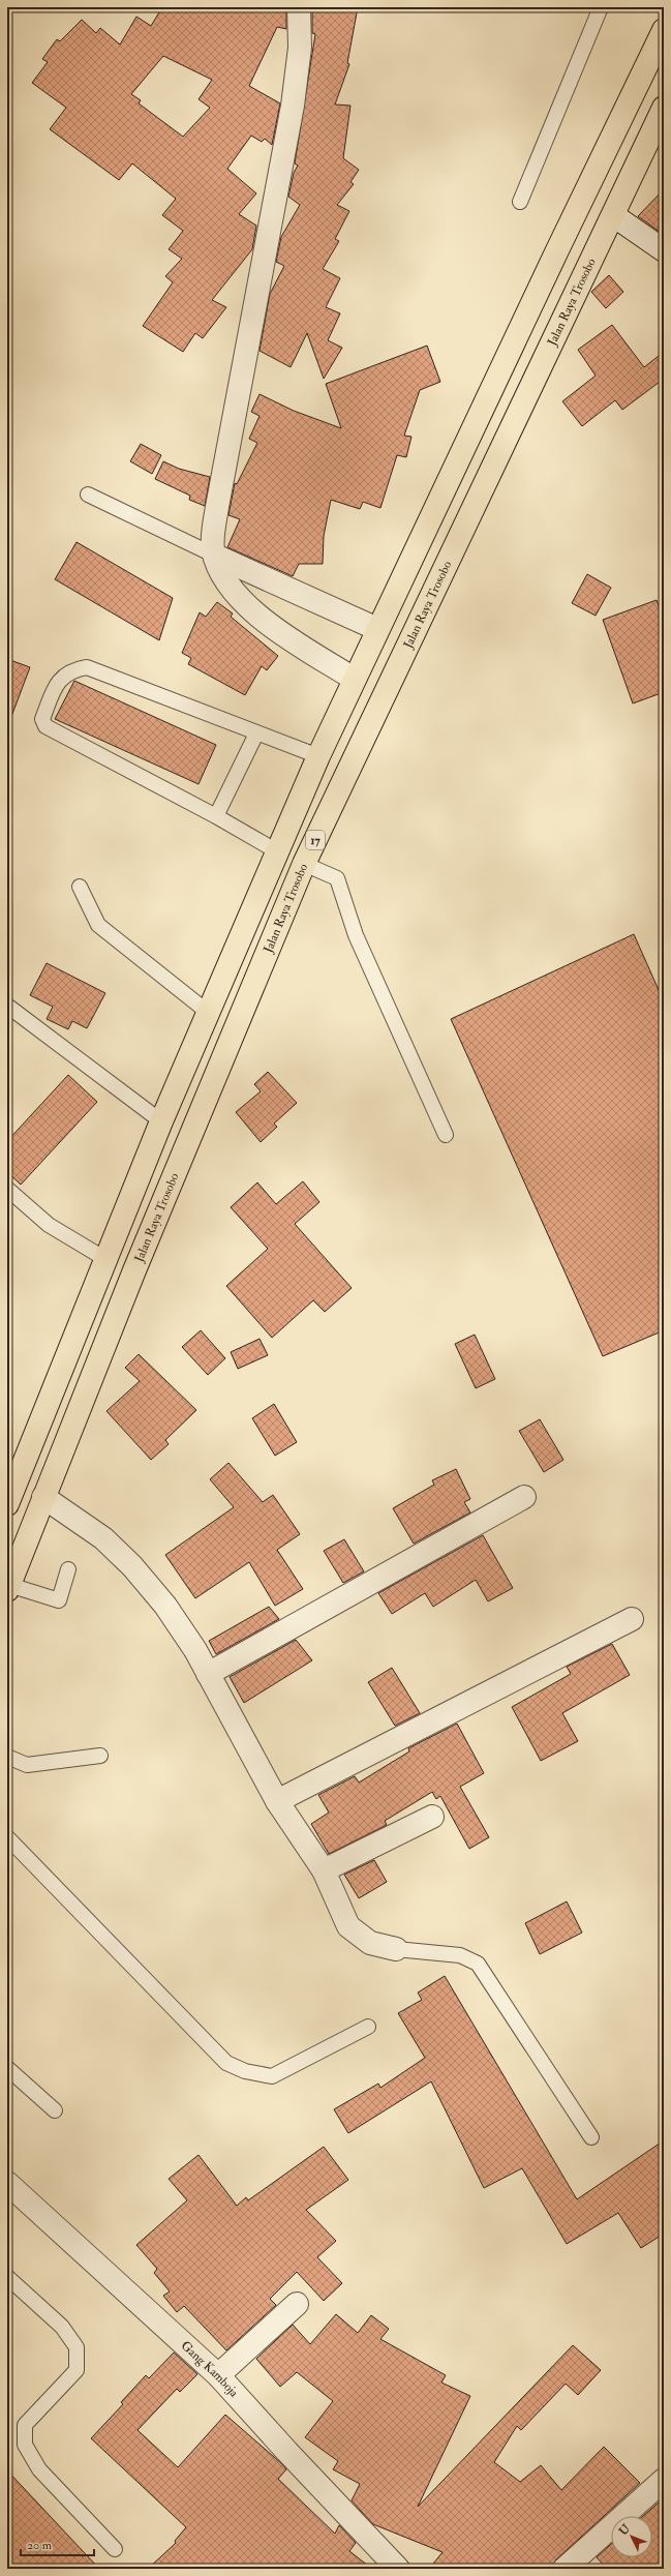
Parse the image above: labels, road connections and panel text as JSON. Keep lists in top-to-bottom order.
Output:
{
  "streets": {
    "highway": ["Jalan Raya Trosobo", "17"],
    "street": ["Gang Kamboja"]
  },
  "scale_bar": "20 m",
  "north": "top left"
}
